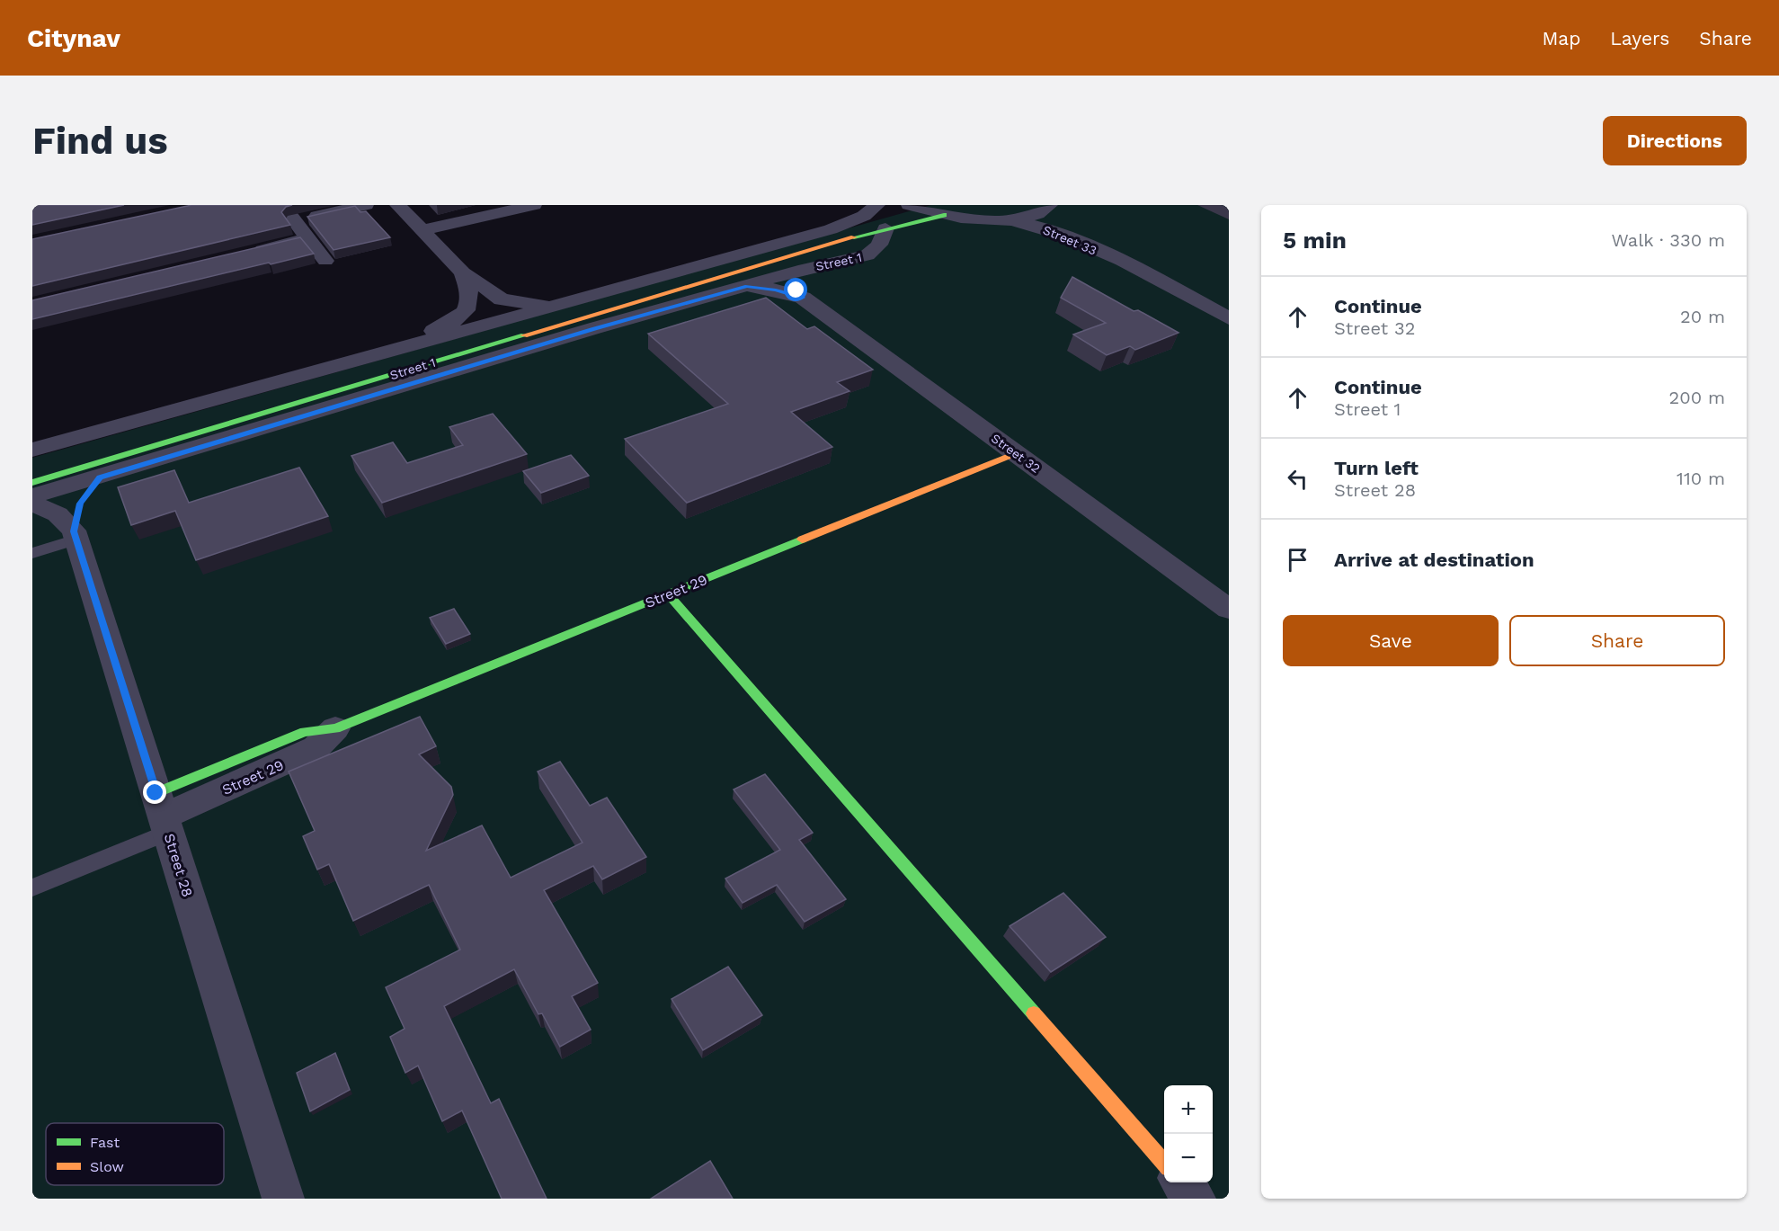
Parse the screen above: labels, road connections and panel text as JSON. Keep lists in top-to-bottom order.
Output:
{
  "streets": {
    "street": [
      "Street 33",
      "Street 1",
      "Street 32",
      "Street 29",
      "Street 28"
    ]
  },
  "crossings": [
    ["Street 1", "Street 32"],
    ["Street 32", "Street 29"],
    ["Street 29", "Street 28"]
  ],
  "legend": ["Fast", "Slow"],
  "page": {
    "header": "Citynav",
    "nav": ["Map", "Layers", "Share"],
    "buttons": [
      "Directions",
      ["Save", "Share"]
    ],
    "title": "Find us",
    "heading": ["5 min", "Walk · 330 m"],
    "list": [
      ["Continue", "Street 32", "20 m"],
      ["Continue", "Street 1", "200 m"],
      ["Turn left", "Street 28", "110 m"],
      "Arrive at destination"
    ],
    "map_buttons": ["+", "−"]
  }
}
